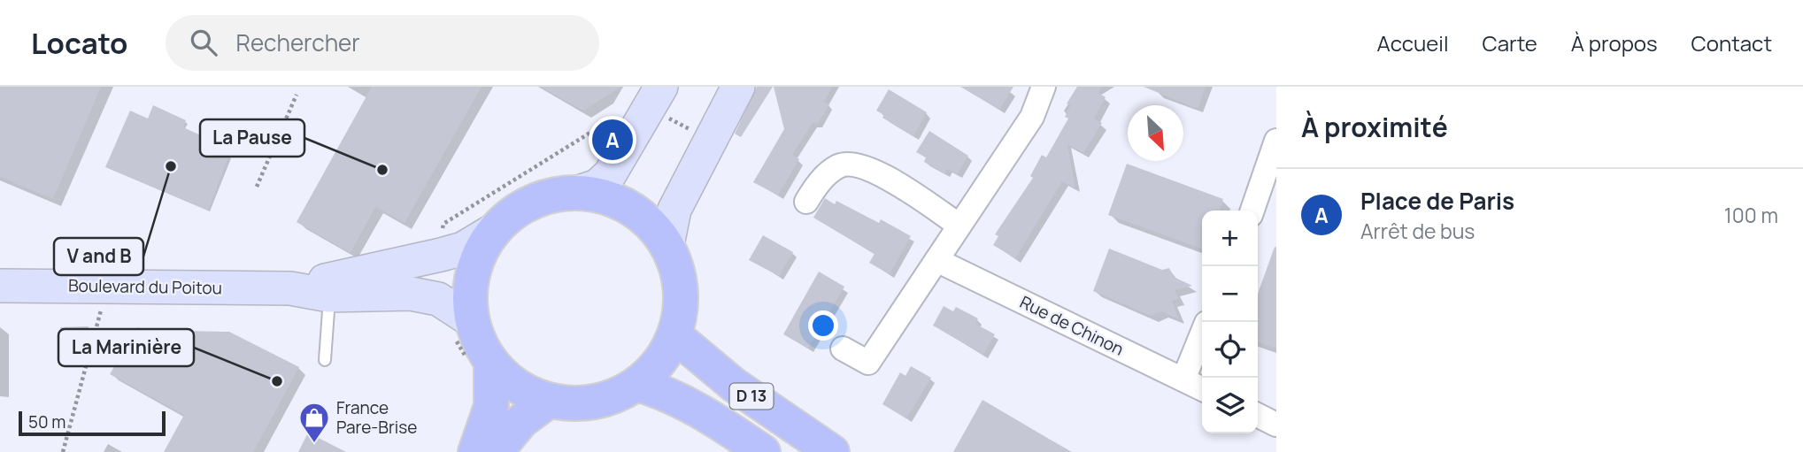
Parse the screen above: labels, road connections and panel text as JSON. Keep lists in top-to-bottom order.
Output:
{
  "streets": {
    "main road": ["Boulevard du Poitou", "D 13"],
    "street": ["Rue de Chinon"]
  },
  "crossings": [
    ["Boulevard du Poitou", "D 13"]
  ],
  "places": {
    "other": ["V and B", "La Pause", "La Marinière"],
    "shop": ["France Pare-Brise"]
  },
  "scale_bar": "50 m",
  "north": "bottom right",
  "page": {
    "header": "Locato",
    "search": "Rechercher",
    "nav": [
      "Accueil",
      "Carte",
      "À propos",
      "Contact"
    ],
    "heading": "À proximité",
    "pins": "A",
    "list": [
      {
        "mark": "A",
        "name": "Place de Paris",
        "note": "Arrêt de bus",
        "value": "100 m"
      }
    ],
    "map_buttons": ["+", "−"],
    "scale": "50 m"
  }
}
